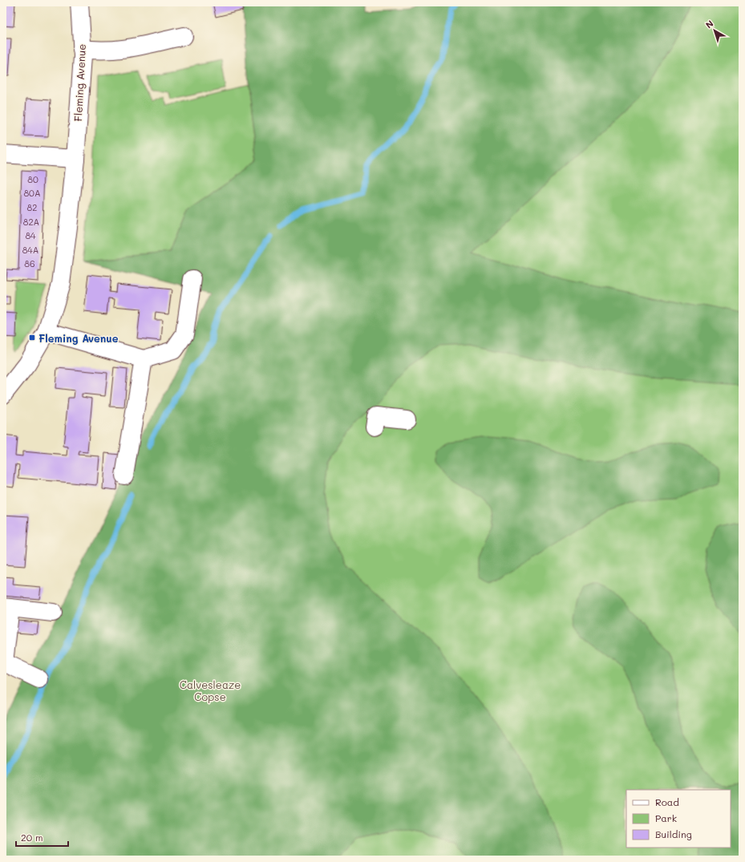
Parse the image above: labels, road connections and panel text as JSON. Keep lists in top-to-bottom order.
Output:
{
  "streets": {
    "street": ["Fleming Avenue"]
  },
  "parks": ["Calvesleaze Copse"],
  "places": {
    "transit": ["Fleming Avenue"]
  },
  "house_numbers": [
    "80",
    "80A",
    "82",
    "82A",
    "84",
    "84A",
    "86"
  ],
  "legend": ["Road", "Park", "Building"],
  "scale_bar": "20 m",
  "north": "top left"
}
